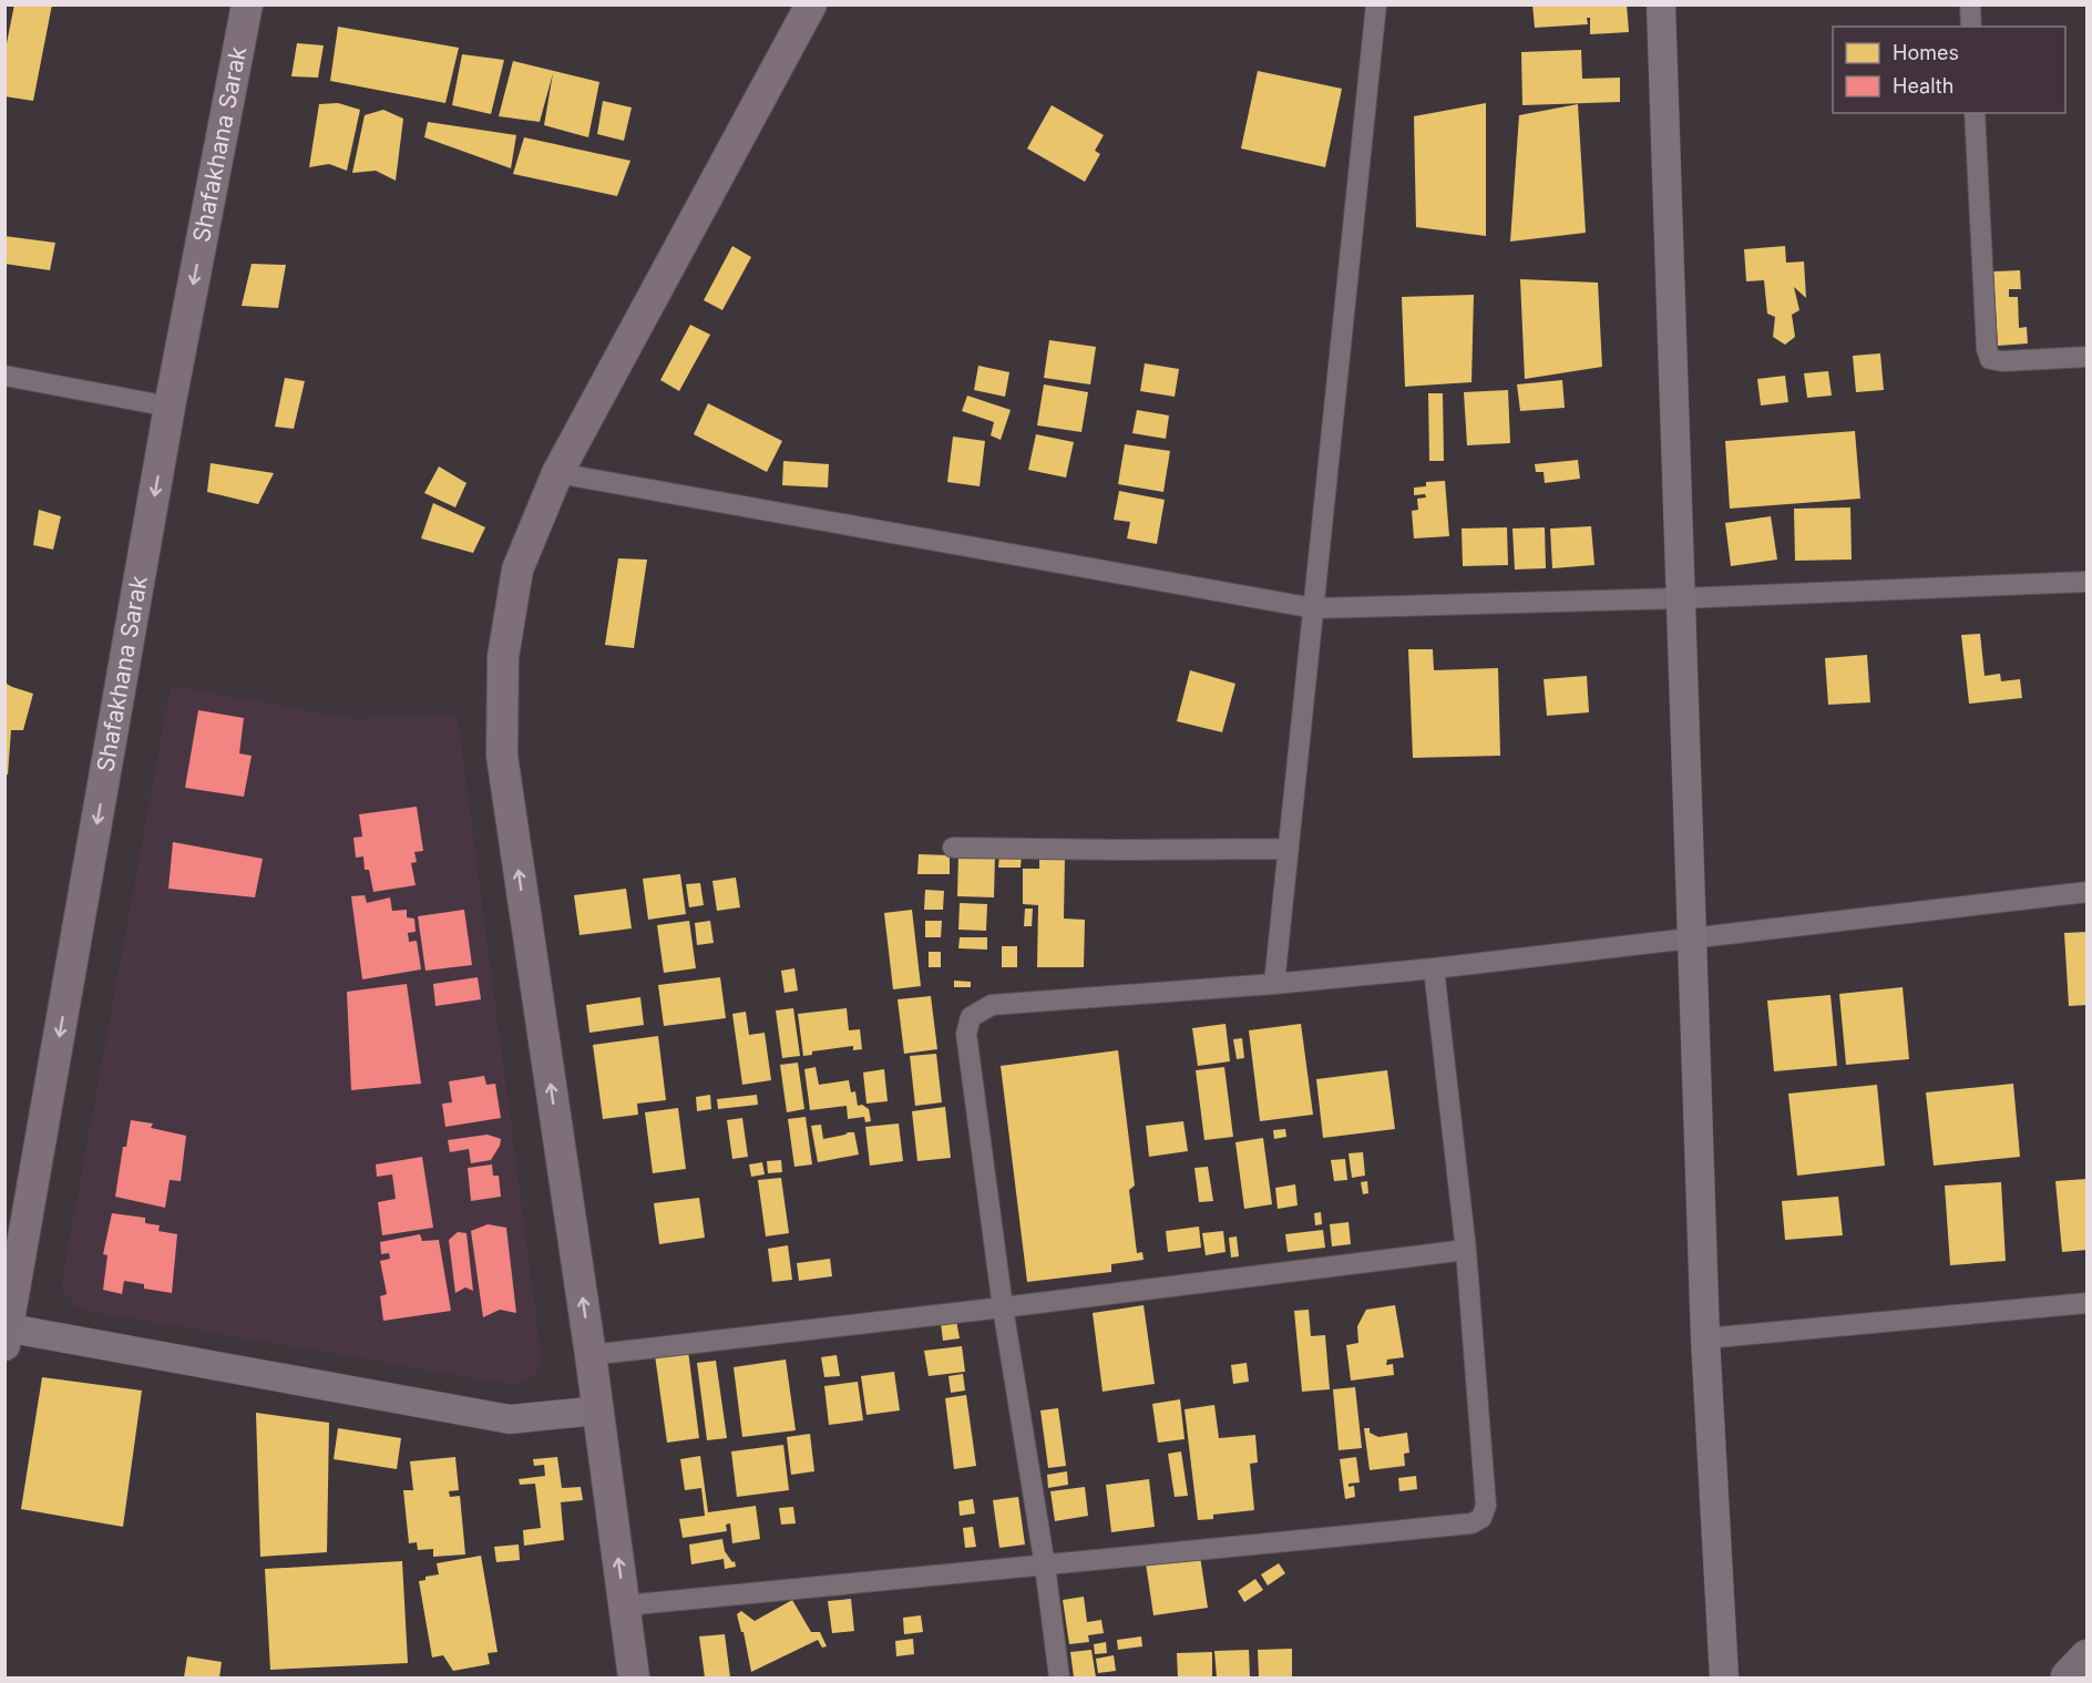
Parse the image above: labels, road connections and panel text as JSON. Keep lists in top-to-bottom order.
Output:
{
  "streets": {
    "main road": ["Shafakhana Sarak"]
  },
  "one_way": ["Shafakhana Sarak"],
  "legend": ["Homes", "Health"]
}
